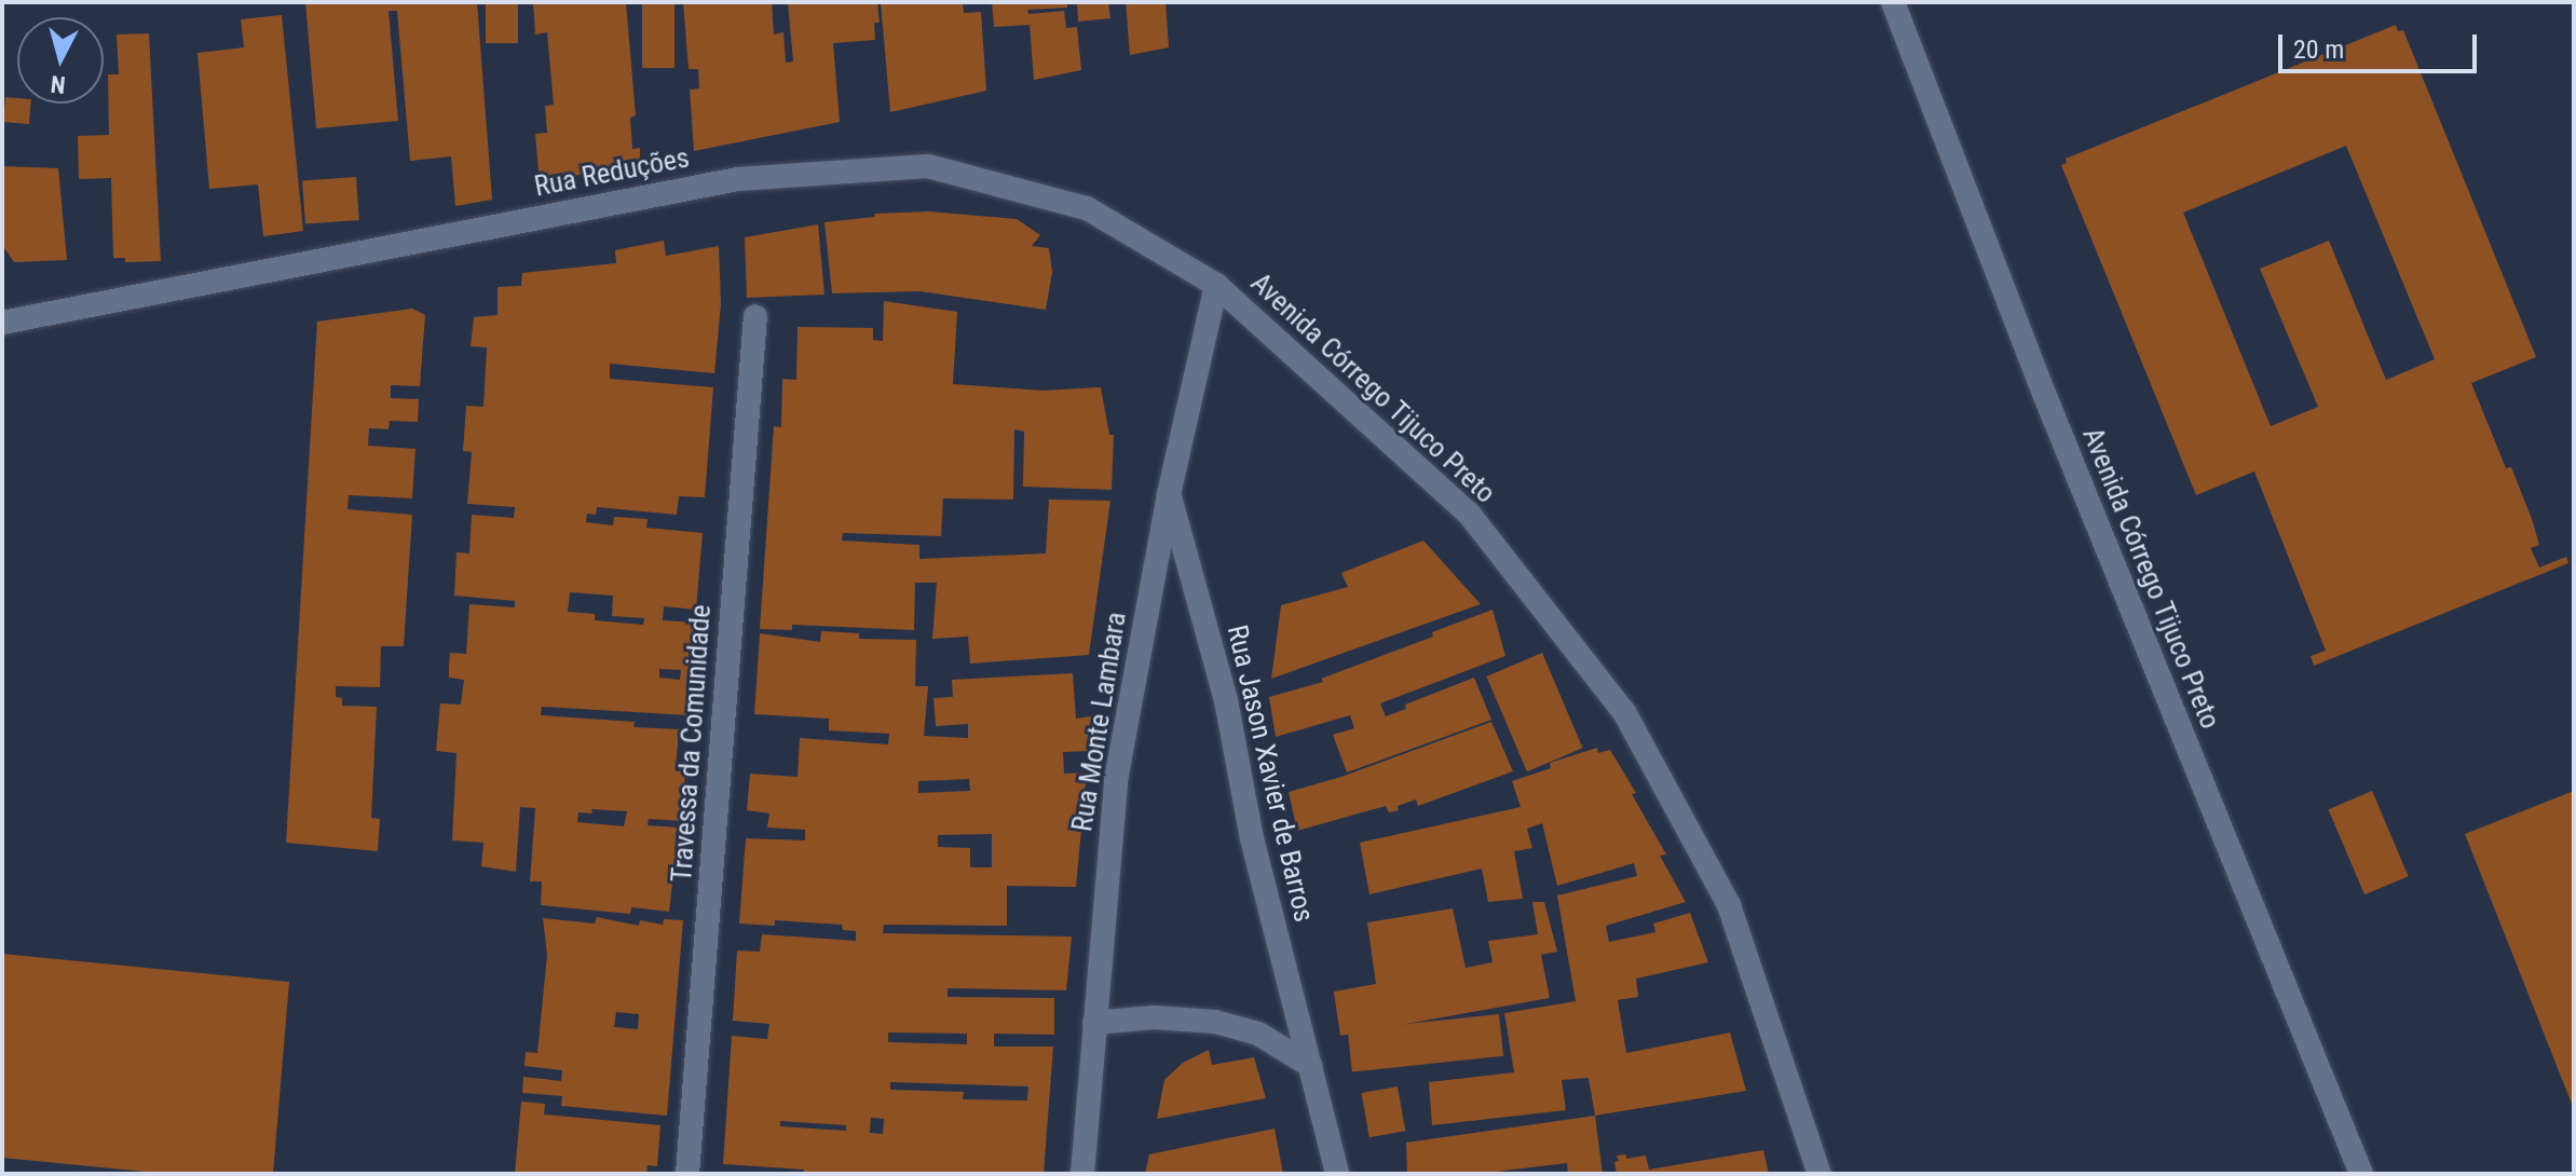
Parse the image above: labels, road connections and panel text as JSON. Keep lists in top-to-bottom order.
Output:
{
  "streets": {
    "street": [
      "Rua Reduções",
      "Avenida Córrego Tijuco Preto",
      "Rua Monte Lambara",
      "Travessa da Comunidade",
      "Rua Jason Xavier de Barros"
    ]
  },
  "crossings": [
    ["Rua Reduções", "Avenida Córrego Tijuco Preto"],
    ["Rua Reduções", "Rua Monte Lambara"],
    ["Avenida Córrego Tijuco Preto", "Rua Monte Lambara"],
    ["Rua Monte Lambara", "Rua Jason Xavier de Barros"]
  ],
  "scale_bar": "20 m",
  "north": "bottom"
}
